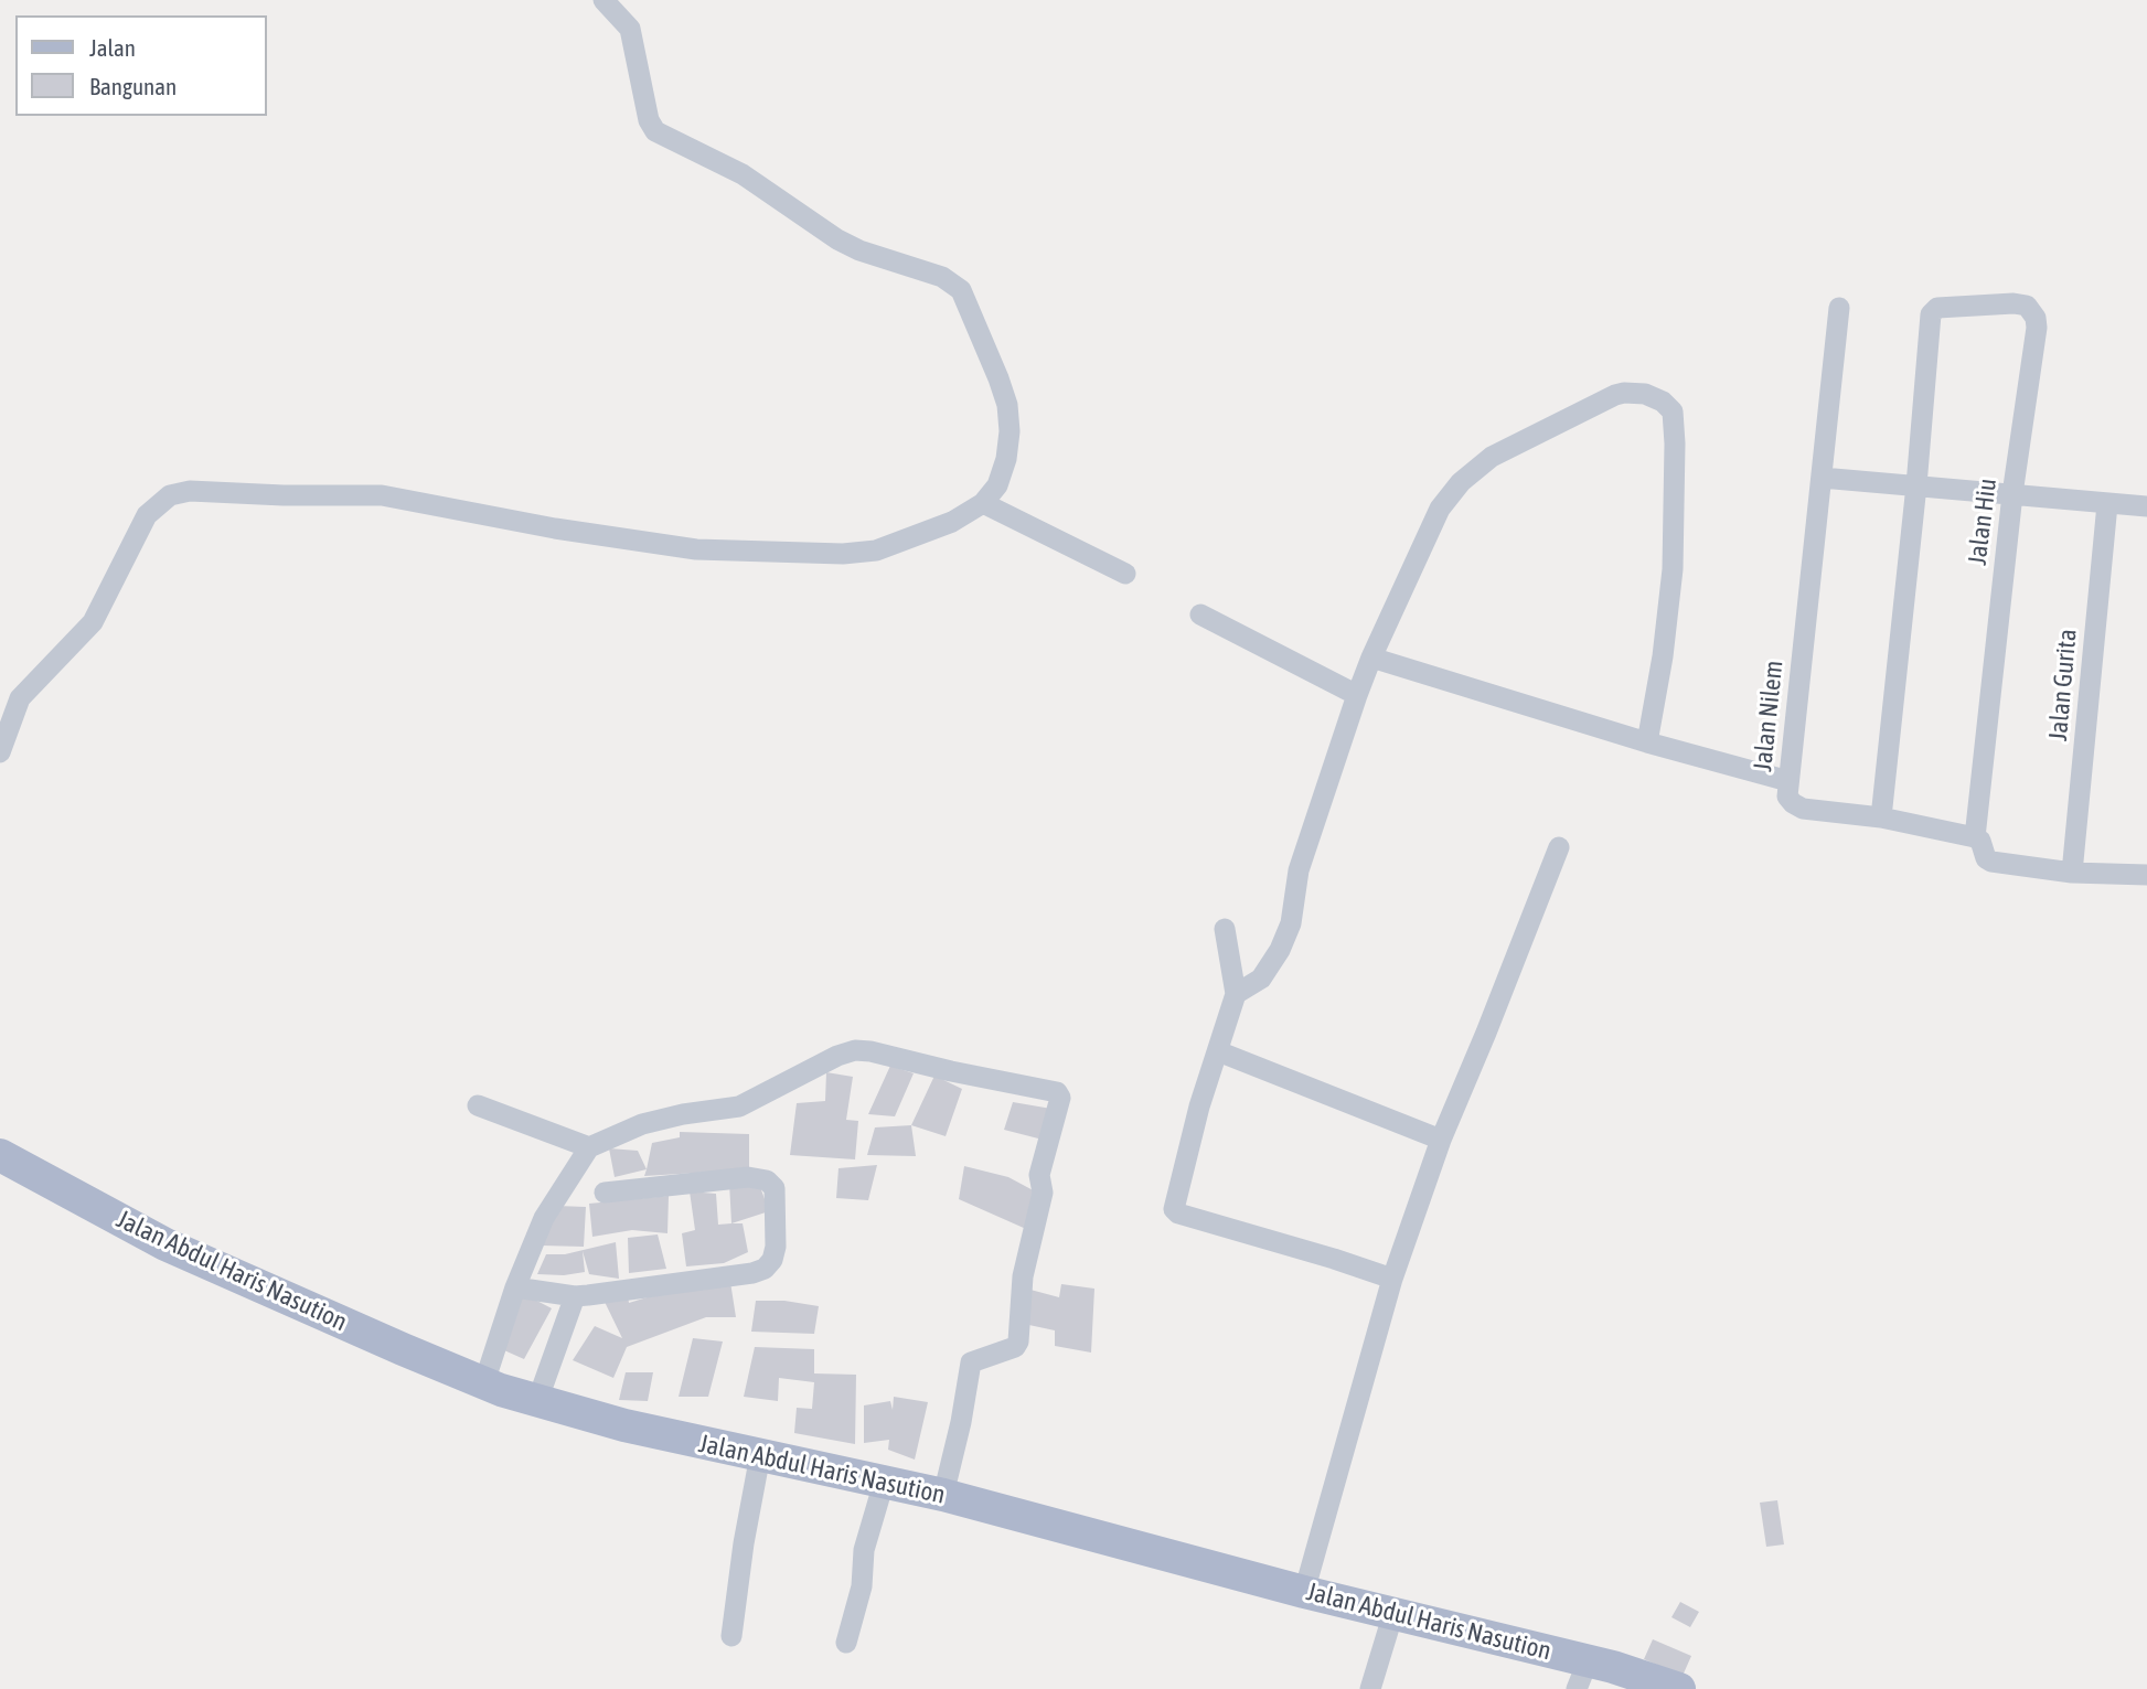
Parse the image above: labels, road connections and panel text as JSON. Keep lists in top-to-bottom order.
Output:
{
  "streets": {
    "main road": ["Jalan Abdul Haris Nasution"],
    "street": ["Jalan Hiu", "Jalan Gurita", "Jalan Nilem"]
  },
  "crossings": [
    ["Jalan Hiu", "Jalan Nilem"]
  ],
  "legend": ["Jalan", "Bangunan"]
}
